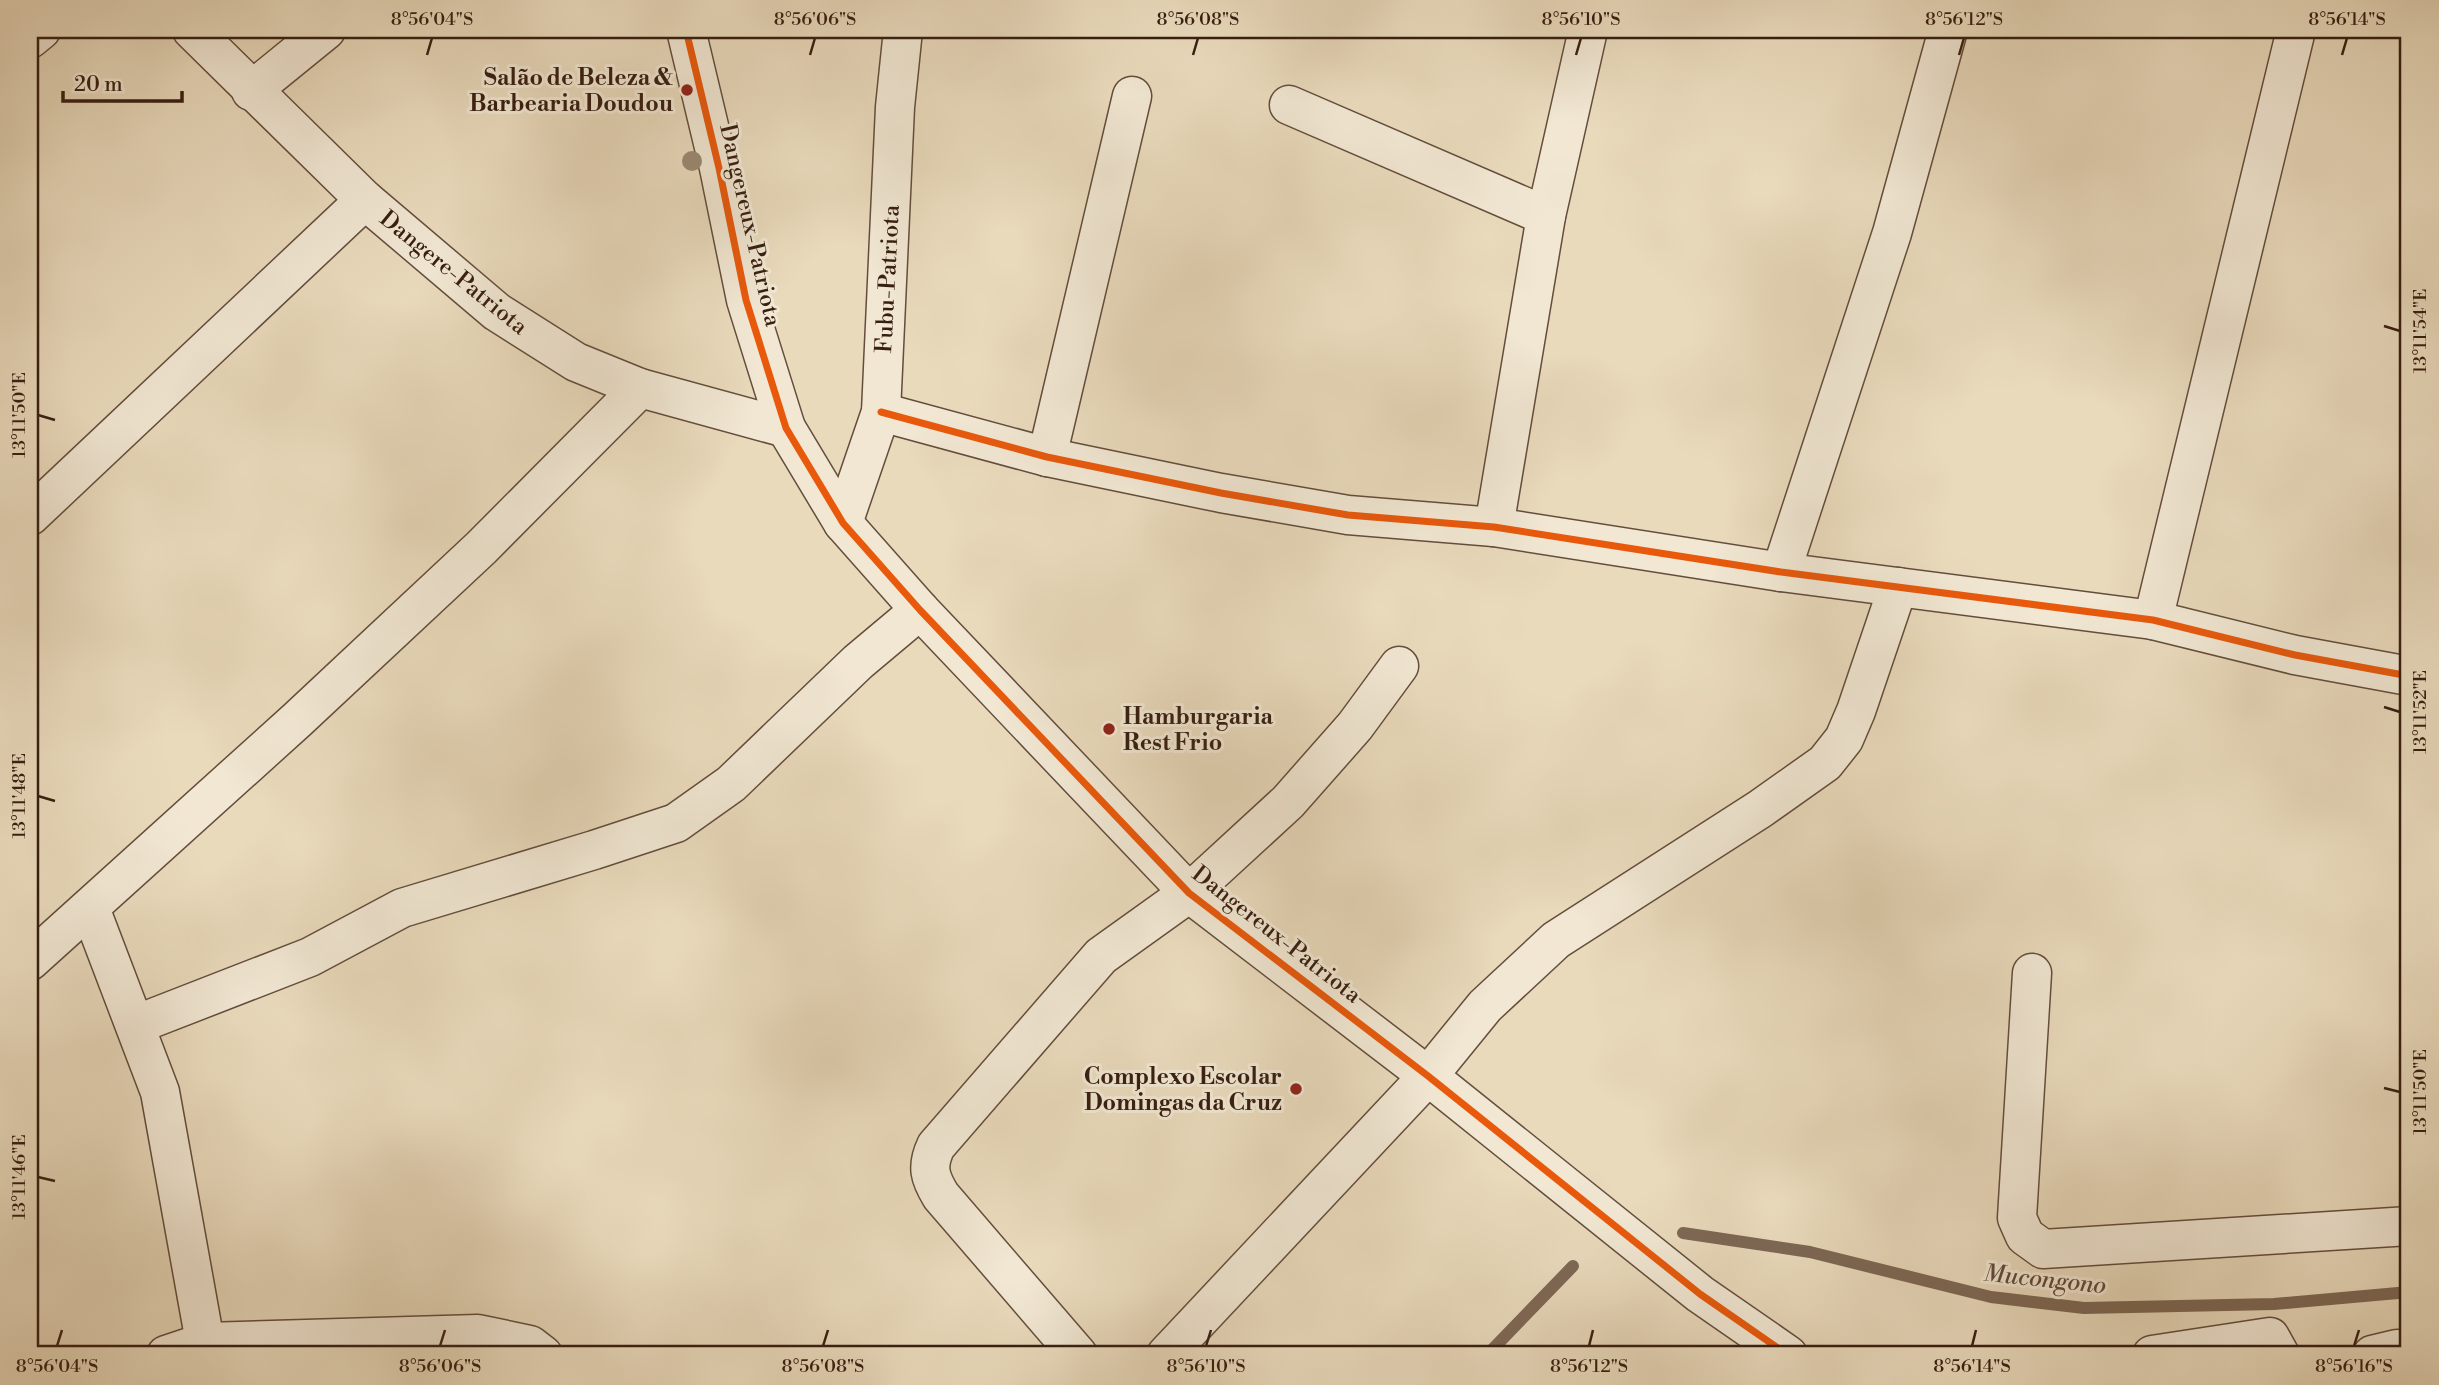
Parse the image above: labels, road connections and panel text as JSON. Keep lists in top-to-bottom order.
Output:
{
  "streets": {
    "street": ["Dangereux-Patriota", "Dangere-Patriota", "Fubu-Patriota"]
  },
  "crossings": [
    ["Dangereux-Patriota", "Dangere-Patriota"],
    ["Dangereux-Patriota", "Fubu-Patriota"]
  ],
  "water": ["Mucongono"],
  "places": ["Salão de Beleza & Barbearia Doudou", "Hamburgaria Rest Frio", "Complexo Escolar Domingas da Cruz"],
  "scale_bar": "20 m",
  "coordinates": [
    "8°56'04\"S",
    "8°56'06\"S",
    "8°56'08\"S",
    "8°56'10\"S",
    "8°56'12\"S",
    "8°56'14\"S",
    "13°11'54\"E",
    "13°11'50\"E",
    "13°11'52\"E",
    "13°11'48\"E",
    "13°11'46\"E",
    "8°56'16\"S"
  ]
}
